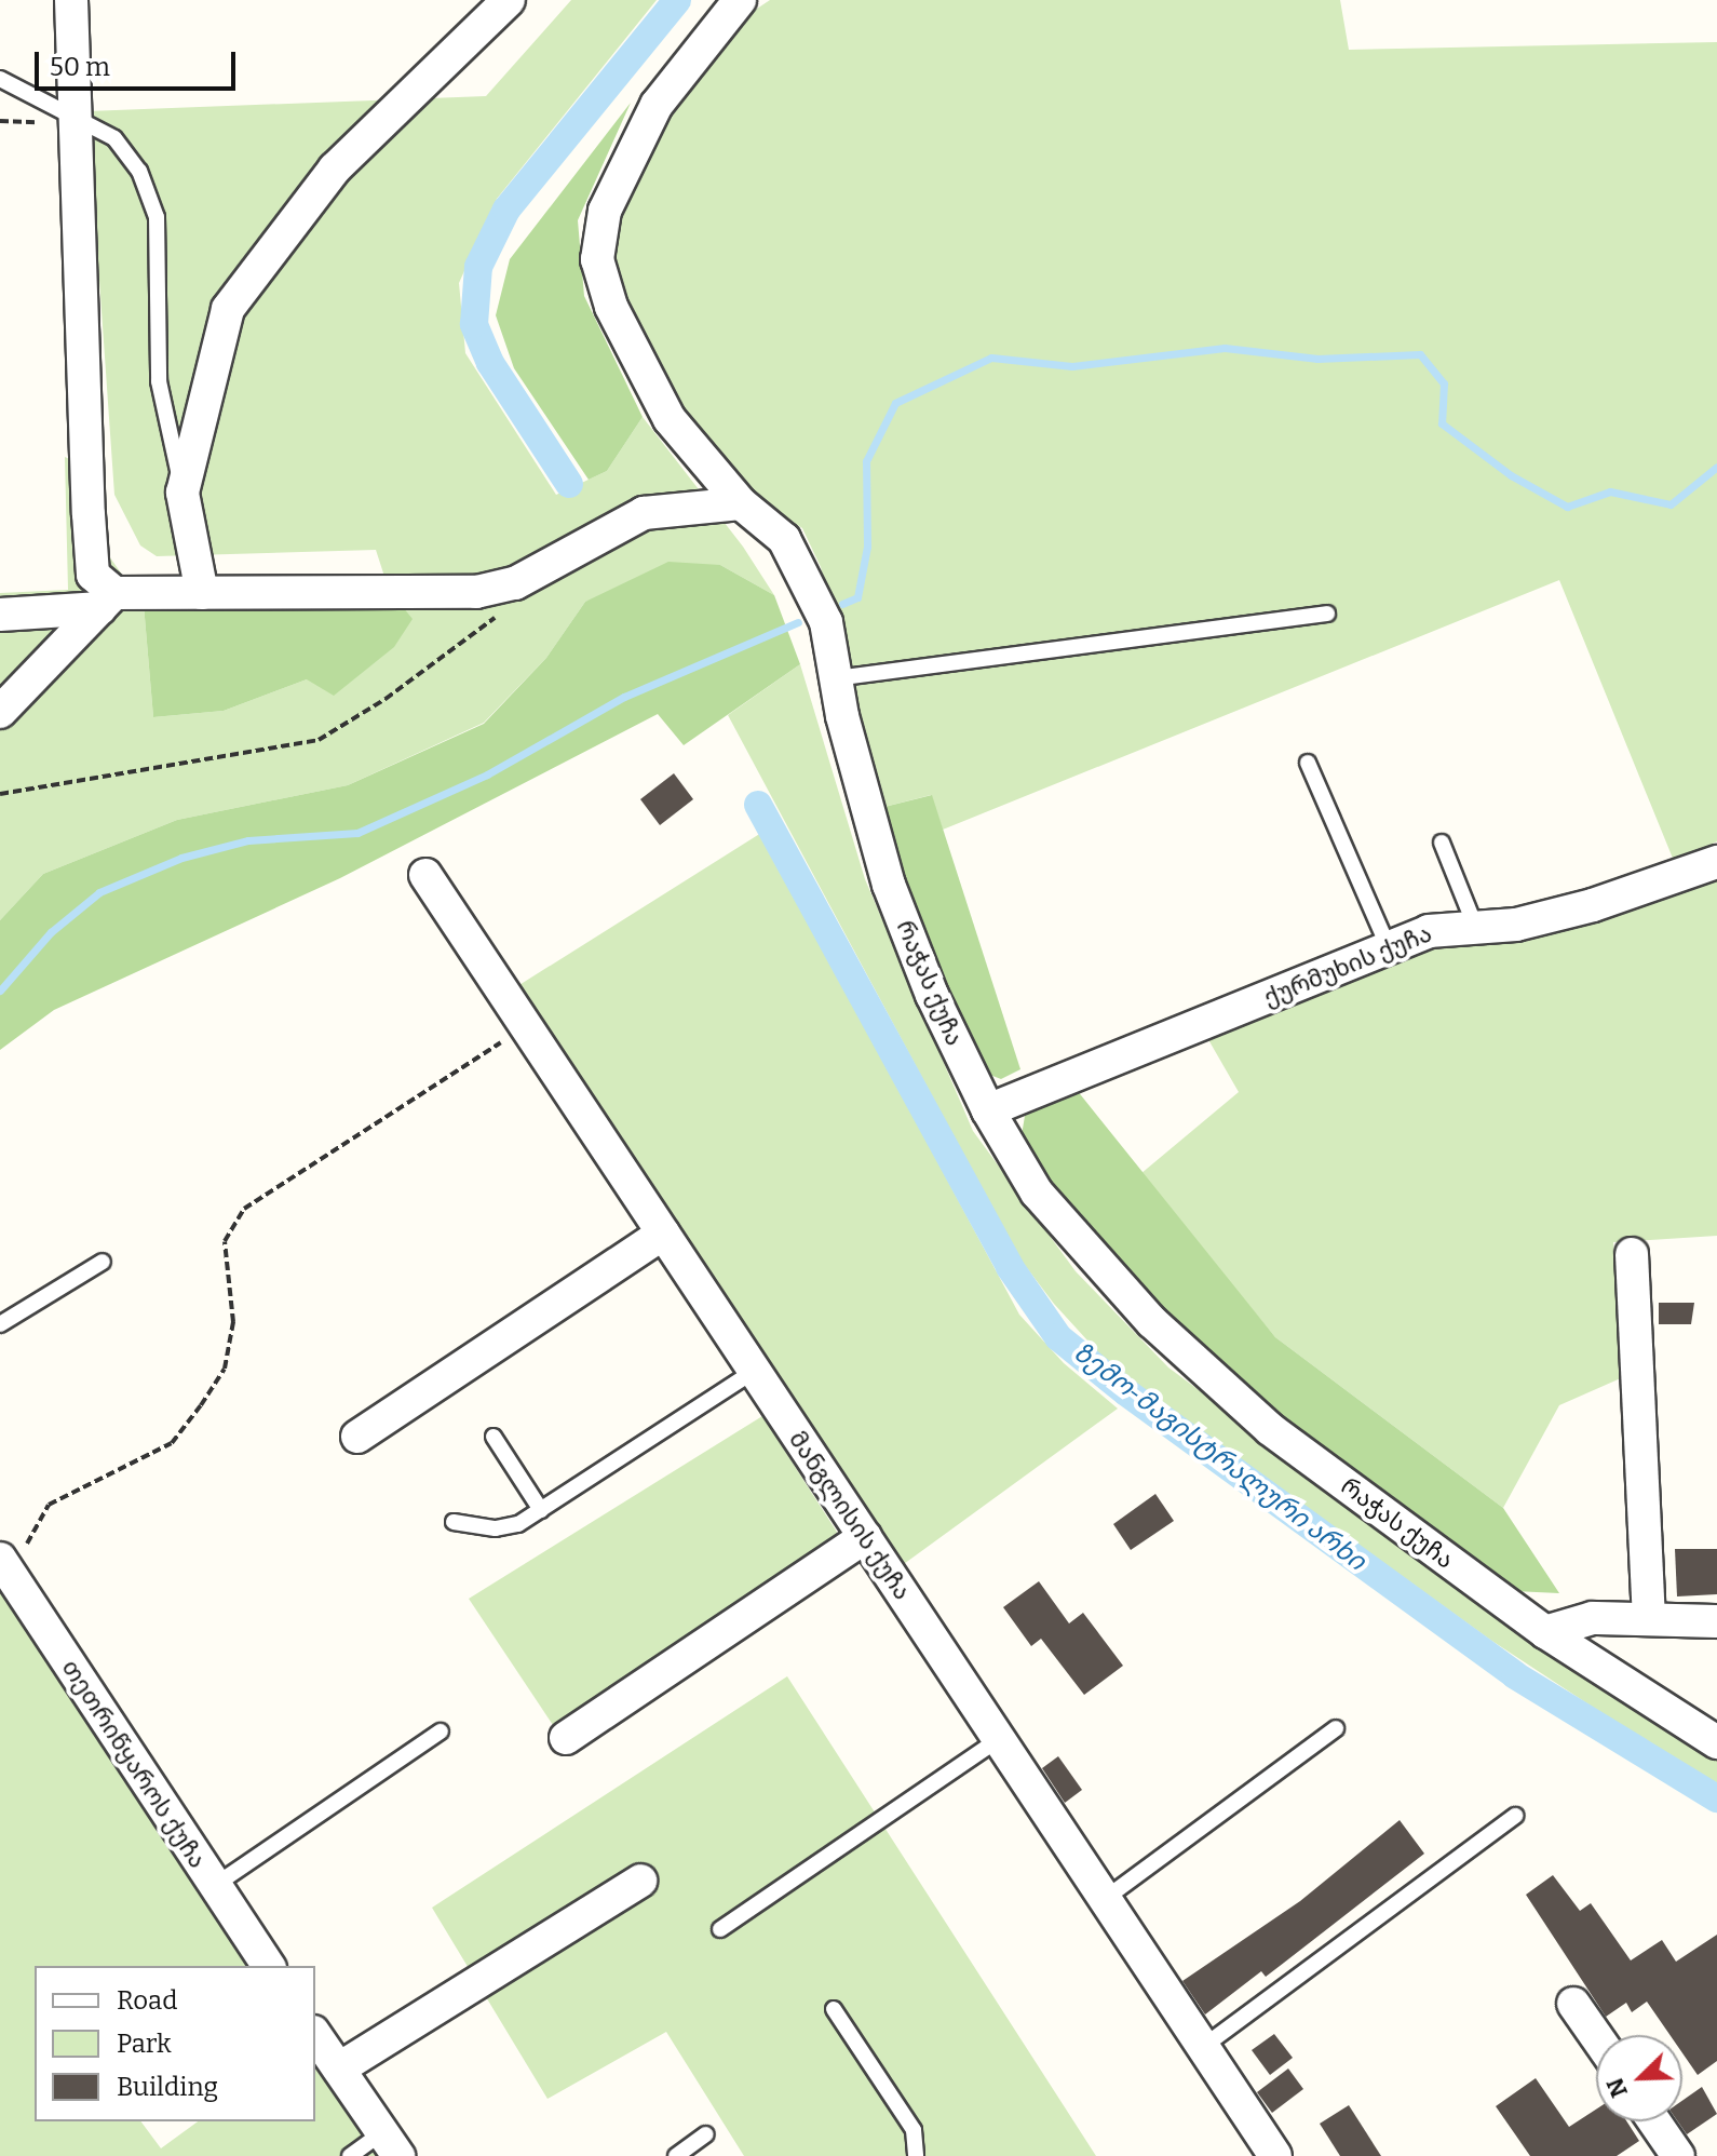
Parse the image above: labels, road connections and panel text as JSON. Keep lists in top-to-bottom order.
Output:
{
  "streets": {
    "street": [
      "ქურმუხის ქუჩა",
      "რაჭას ქუჩა",
      "მანგლისის ქუჩა",
      "თეთრიწყაროს ქუჩა"
    ]
  },
  "crossings": [
    ["ქურმუხის ქუჩა", "რაჭას ქუჩა"]
  ],
  "water": ["ზემო-მაგისტრალური არხი"],
  "legend": ["Road", "Park", "Building"],
  "scale_bar": "50 m",
  "north": "bottom left"
}
